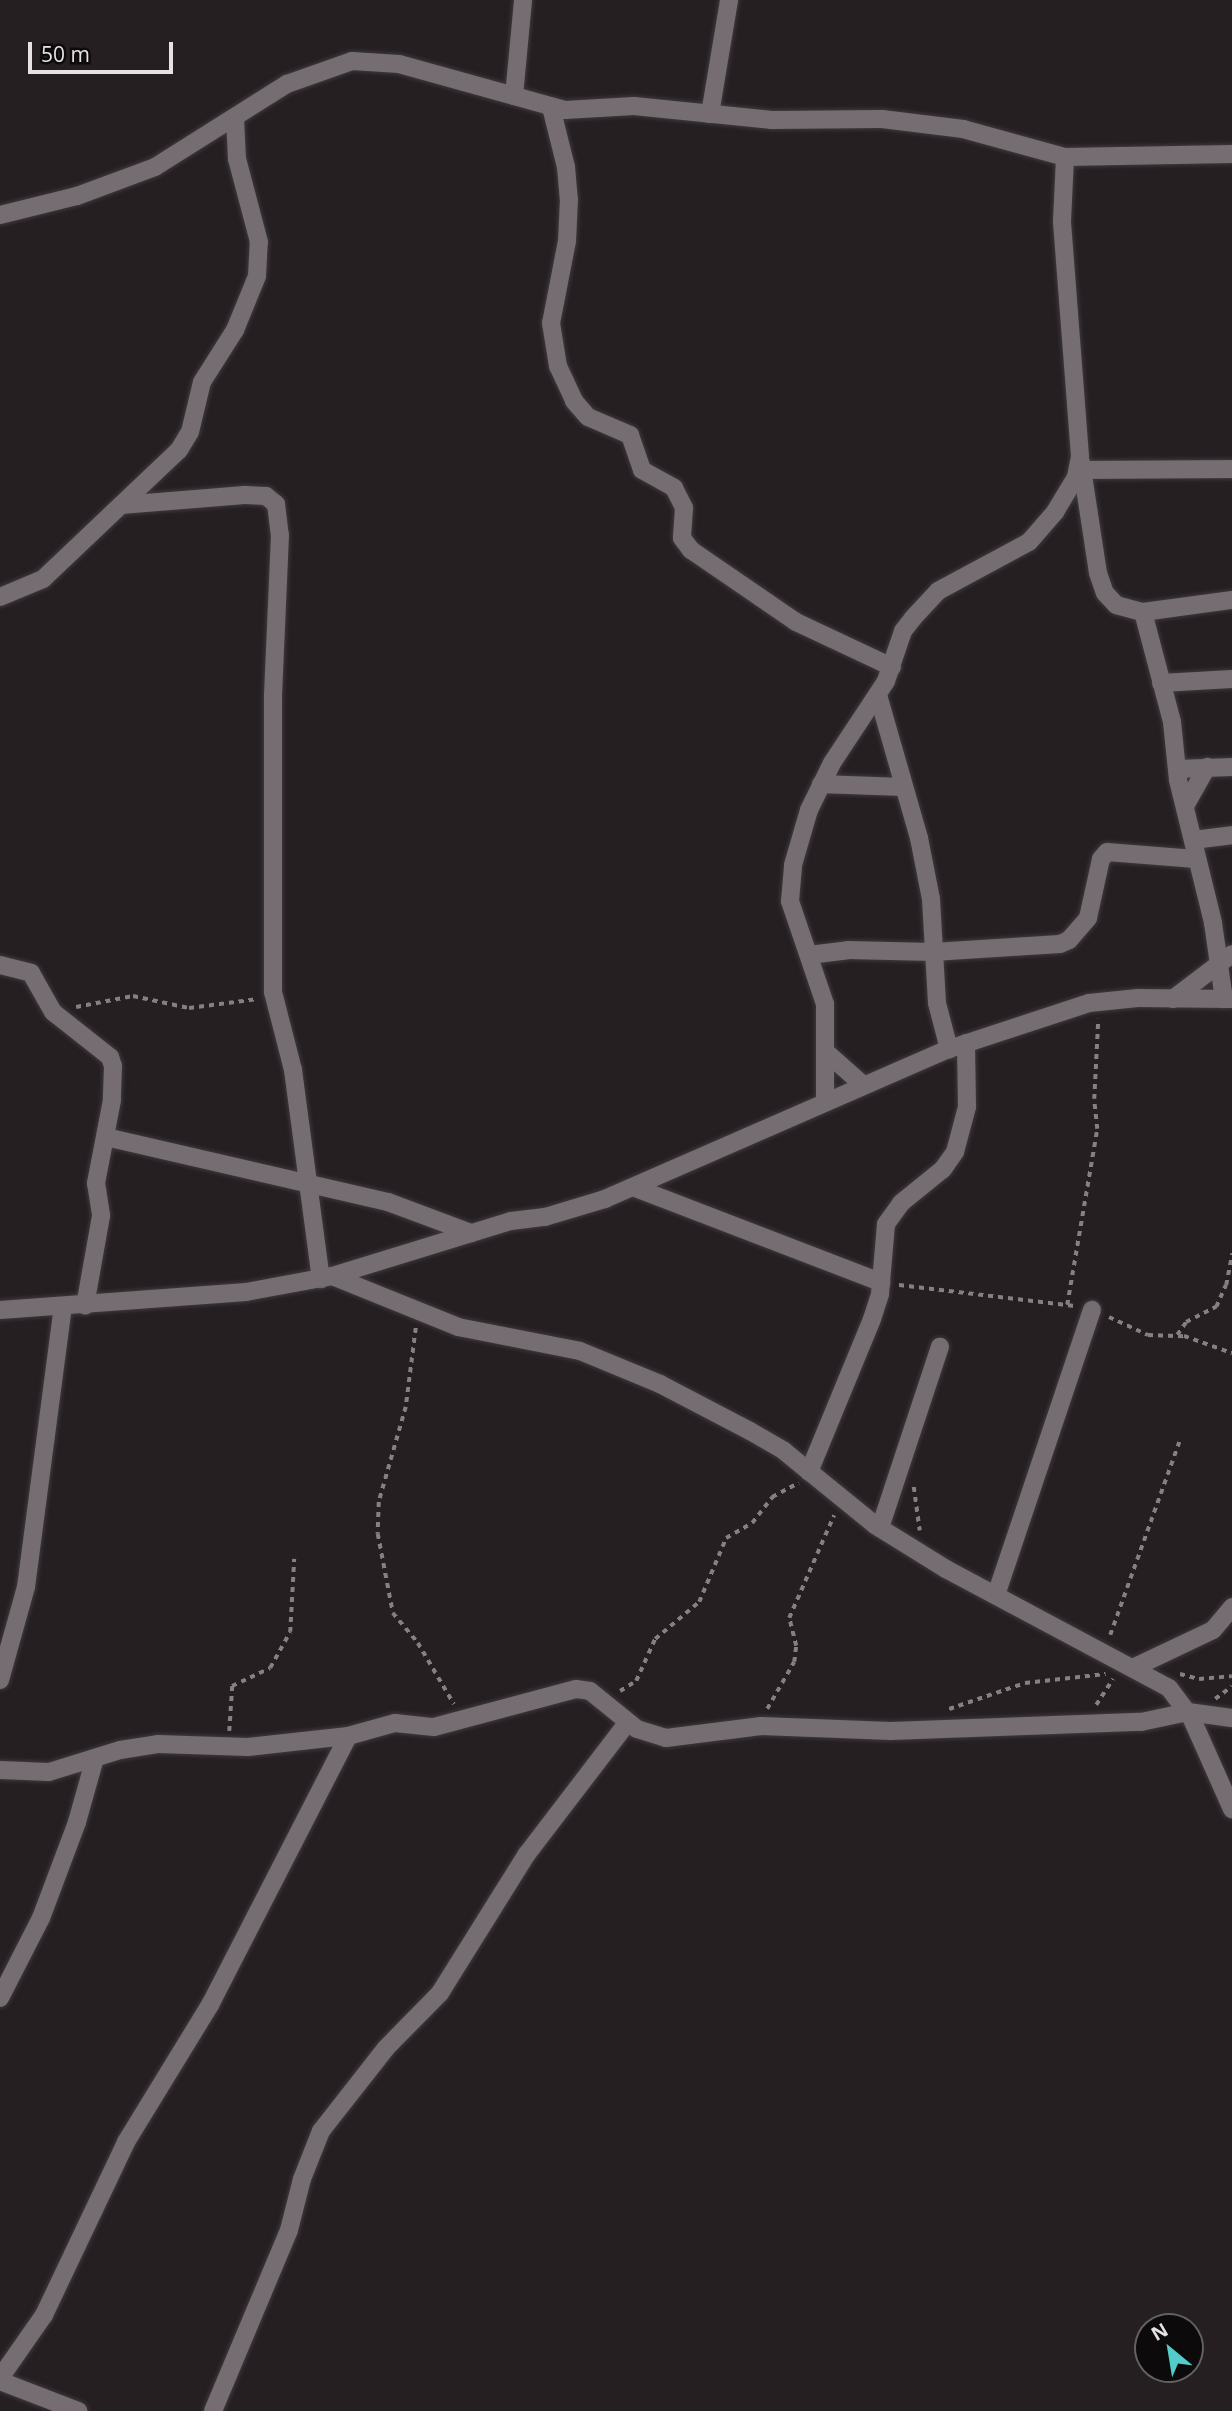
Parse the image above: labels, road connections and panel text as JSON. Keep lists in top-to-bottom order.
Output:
{
  "scale_bar": "50 m",
  "north": "top left"
}
